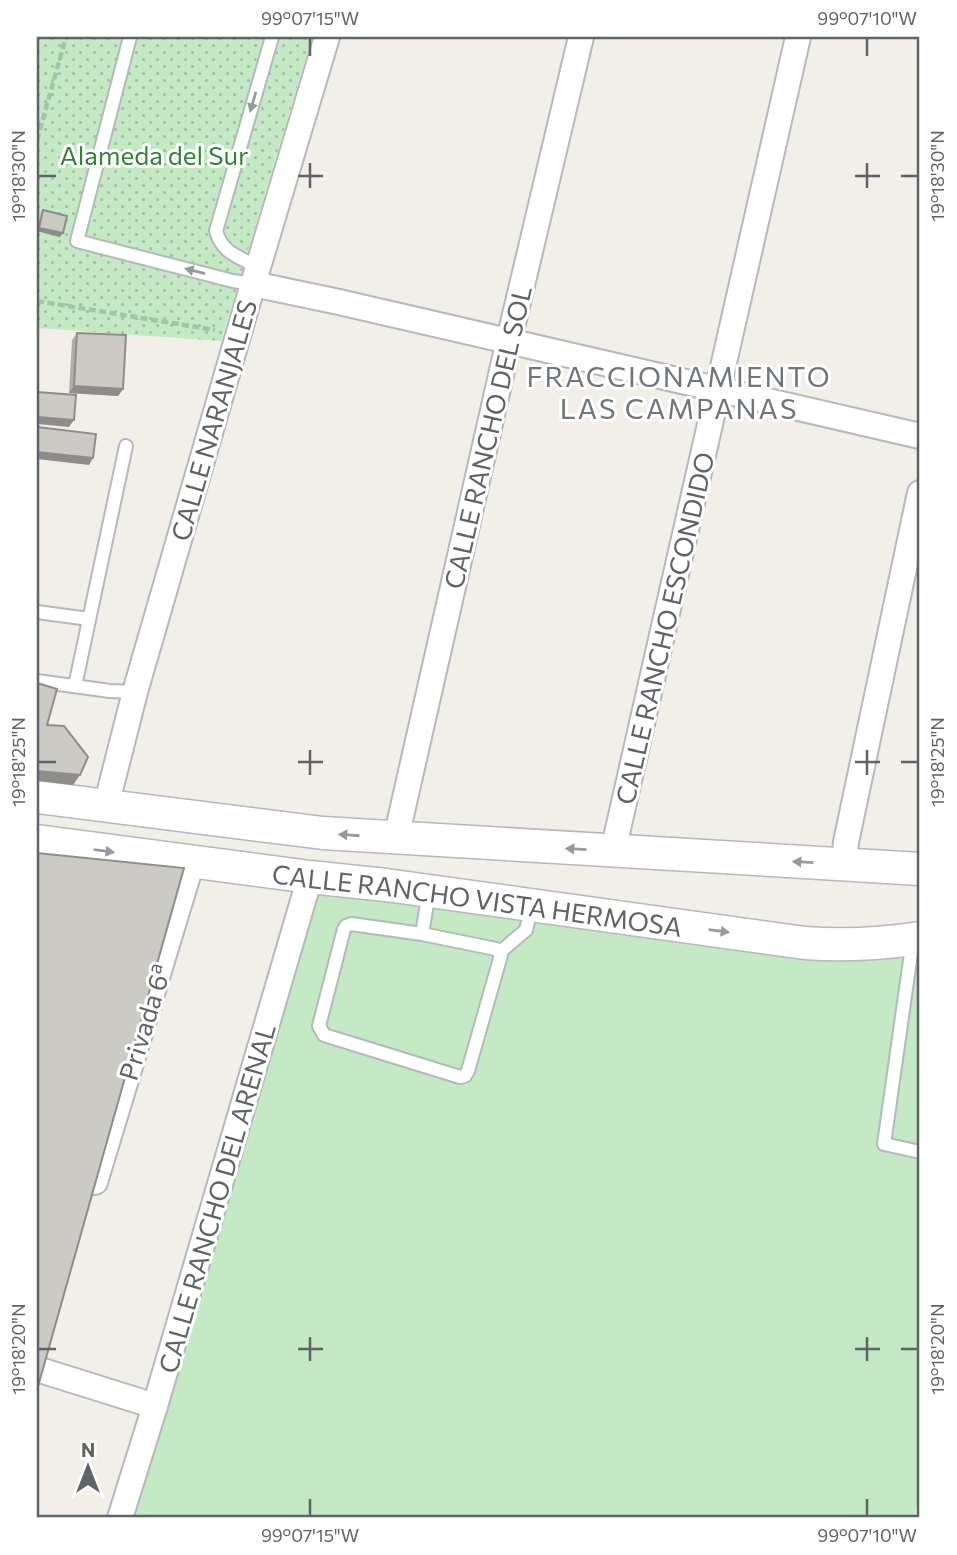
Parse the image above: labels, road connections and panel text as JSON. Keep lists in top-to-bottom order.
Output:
{
  "streets": {
    "street": [
      "CALLE NARANJALES",
      "CALLE RANCHO DEL SOL",
      "CALLE RANCHO ESCONDIDO",
      "CALLE RANCHO VISTA HERMOSA",
      "Privada 6ª",
      "CALLE RANCHO DEL ARENAL"
    ]
  },
  "crossings": [
    ["CALLE NARANJALES", "CALLE RANCHO VISTA HERMOSA"],
    ["CALLE RANCHO DEL SOL", "CALLE RANCHO VISTA HERMOSA"],
    ["CALLE RANCHO ESCONDIDO", "CALLE RANCHO VISTA HERMOSA"],
    ["CALLE RANCHO VISTA HERMOSA", "Privada 6ª"],
    ["CALLE RANCHO VISTA HERMOSA", "CALLE RANCHO DEL ARENAL"]
  ],
  "districts": ["FRACCIONAMIENTO LAS CAMPANAS"],
  "parks": ["Alameda del Sur"],
  "north": "top",
  "coordinates": [
    "99°07'15\"W",
    "99°07'10\"W",
    "19°18'30\"N",
    "19°18'25\"N",
    "19°18'20\"N"
  ]
}
